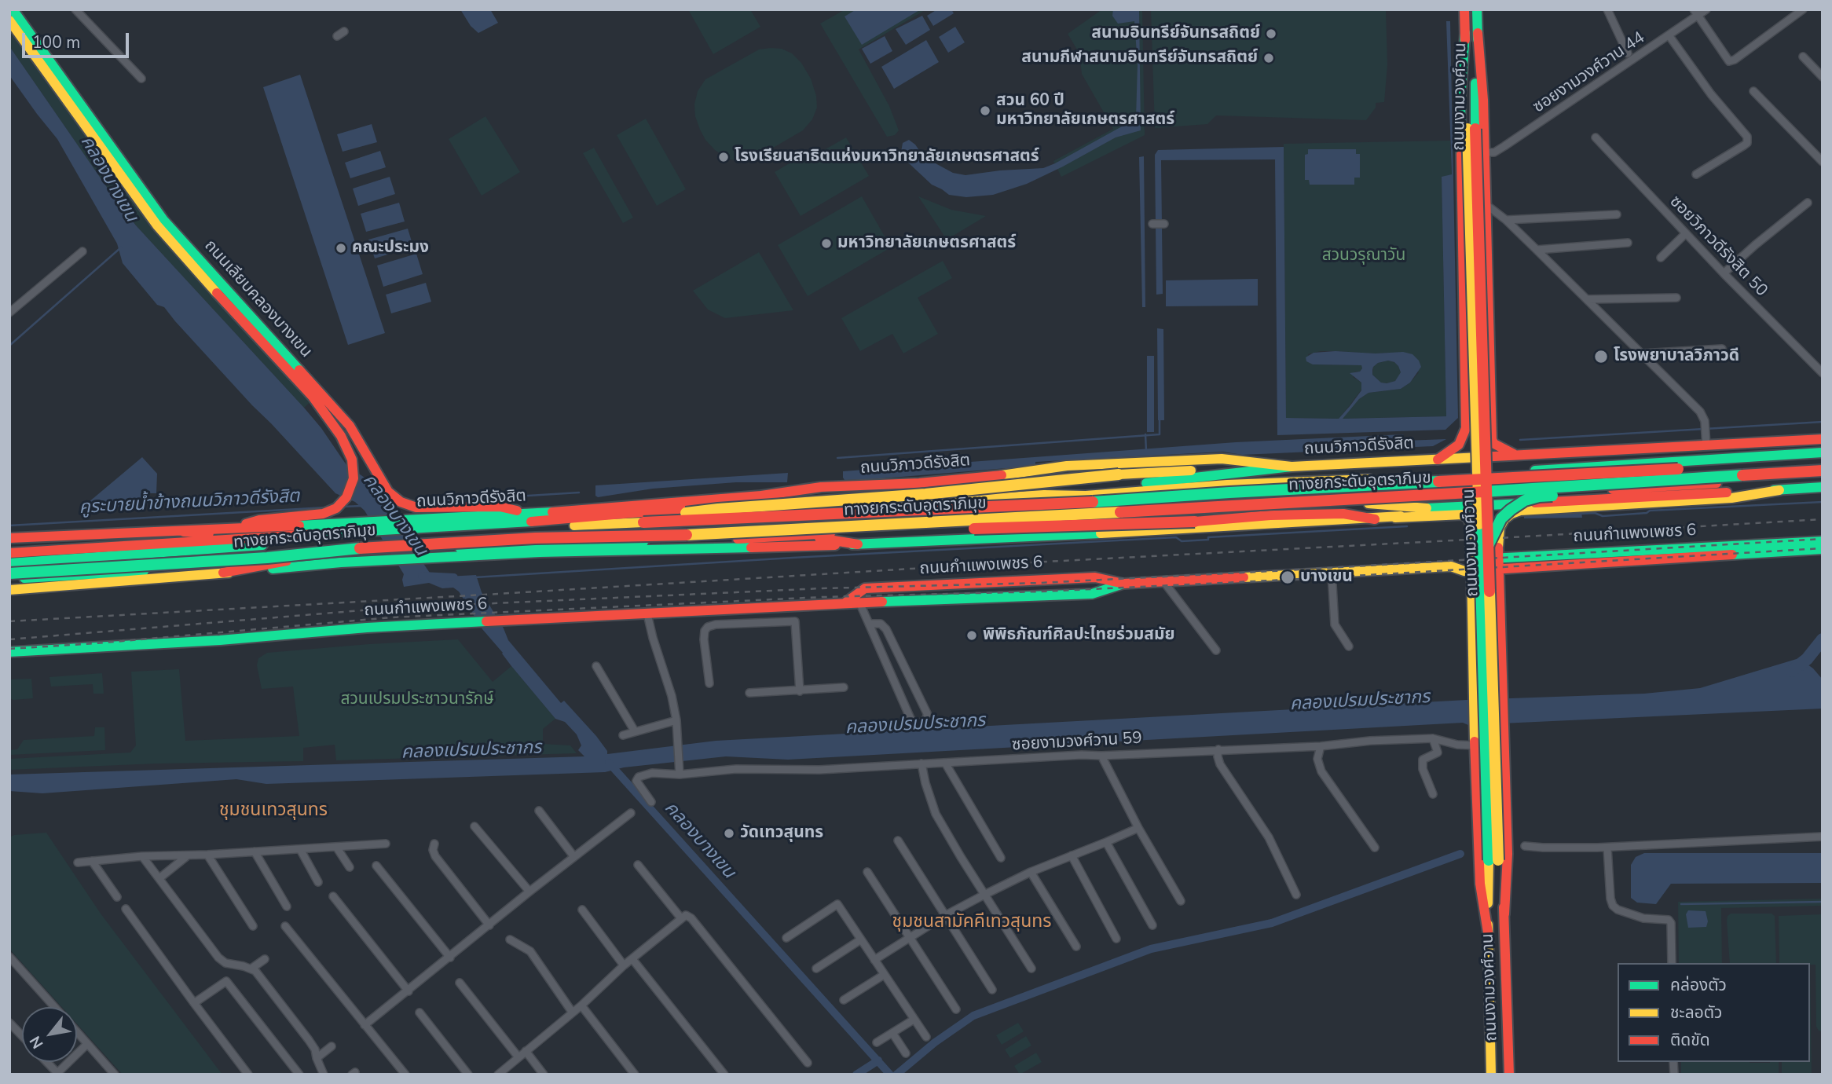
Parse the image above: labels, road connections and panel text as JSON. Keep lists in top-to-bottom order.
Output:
{
  "streets": {
    "main road": [
      "ถนนงามวงศ์วาน",
      "ถนนเลียบคลองบางเขน",
      "ถนนวิภาวดีรังสิต",
      "ทางยกระดับอุตราภิมุข",
      "ถนนกำแพงเพชร 6"
    ],
    "street": ["ซอยงามวงศ์วาน 44", "ซอยวิภาวดีรังสิต 50", "ซอยงามวงศ์วาน 59"]
  },
  "crossings": [
    ["ถนนเลียบคลองบางเขน", "ถนนวิภาวดีรังสิต"]
  ],
  "districts": ["ชุมชนเทวสุนทร", "ชุมชนสามัคคีเทวสุนทร"],
  "water": ["คลองบางเขน", "คูระบายน้ำข้างถนนวิภาวดีรังสิต", "คลองเปรมประชากร"],
  "parks": ["สวนวรุณาวัน", "สวนเปรมประชาวนารักษ์"],
  "places": [
    "สนามอินทรีย์จันทรสถิตย์",
    "สนามกีฬาสนามอินทรีย์จันทรสถิตย์",
    "สวน 60 ปี มหาวิทยาลัยเกษตรศาสตร์",
    "โรงเรียนสาธิตแห่งมหาวิทยาลัยเกษตรศาสตร์",
    "มหาวิทยาลัยเกษตรศาสตร์",
    "คณะประมง",
    "โรงพยาบาลวิภาวดี",
    "บางเขน",
    "พิพิธภัณฑ์ศิลปะไทยร่วมสมัย",
    "วัดเทวสุนทร"
  ],
  "legend": ["คล่องตัว", "ชะลอตัว", "ติดขัด"],
  "scale_bar": "100 m",
  "north": "bottom left"
}
